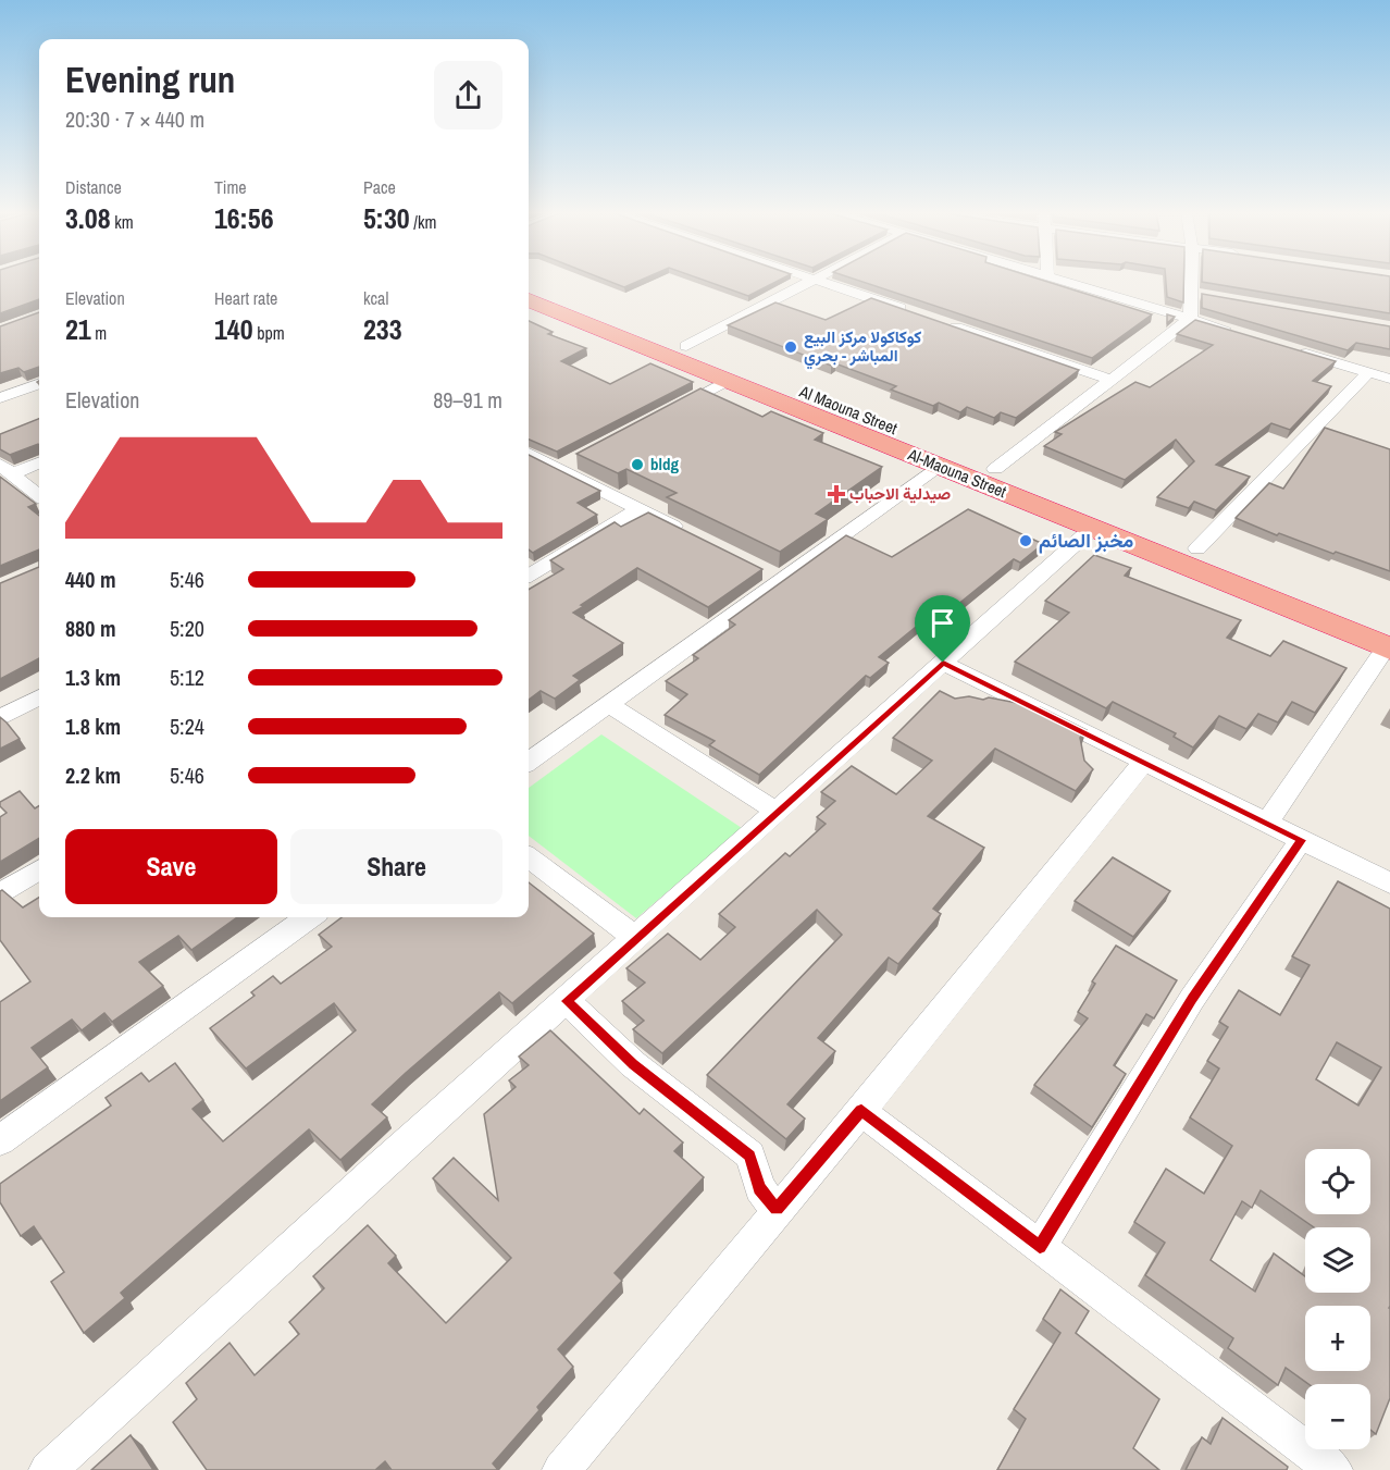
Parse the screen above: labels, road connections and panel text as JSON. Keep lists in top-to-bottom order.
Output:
{
  "streets": {
    "highway": ["Al Maouna Street", "Al-Maouna Street"]
  },
  "crossings": [
    ["Al Maouna Street", "Al-Maouna Street"]
  ],
  "places": {
    "other": ["كوكاكولا مركز البيع المباشر - بحري", "bldg", "مخبز الصائم"],
    "health": ["صيدلية الاحباب"]
  },
  "page": {
    "heading": ["Evening run", "20:30 · 7 × 440 m"],
    "stats": [
      ["Distance", "3.08 km"],
      ["Time", "16:56"],
      ["Pace", "5:30 /km"],
      ["Elevation", "21 m"],
      ["Heart rate", "140 bpm"],
      ["kcal", "233"]
    ],
    "chart": ["Elevation", "89–91 m"],
    "list": [
      {
        "name": "440 m",
        "note": "5:46"
      },
      {
        "name": "880 m",
        "note": "5:20"
      },
      {
        "name": "1.3 km",
        "note": "5:12"
      },
      {
        "name": "1.8 km",
        "note": "5:24"
      },
      {
        "name": "2.2 km",
        "note": "5:46"
      }
    ],
    "buttons": ["Save", "Share"],
    "map_buttons": ["+", "−"]
  }
}
